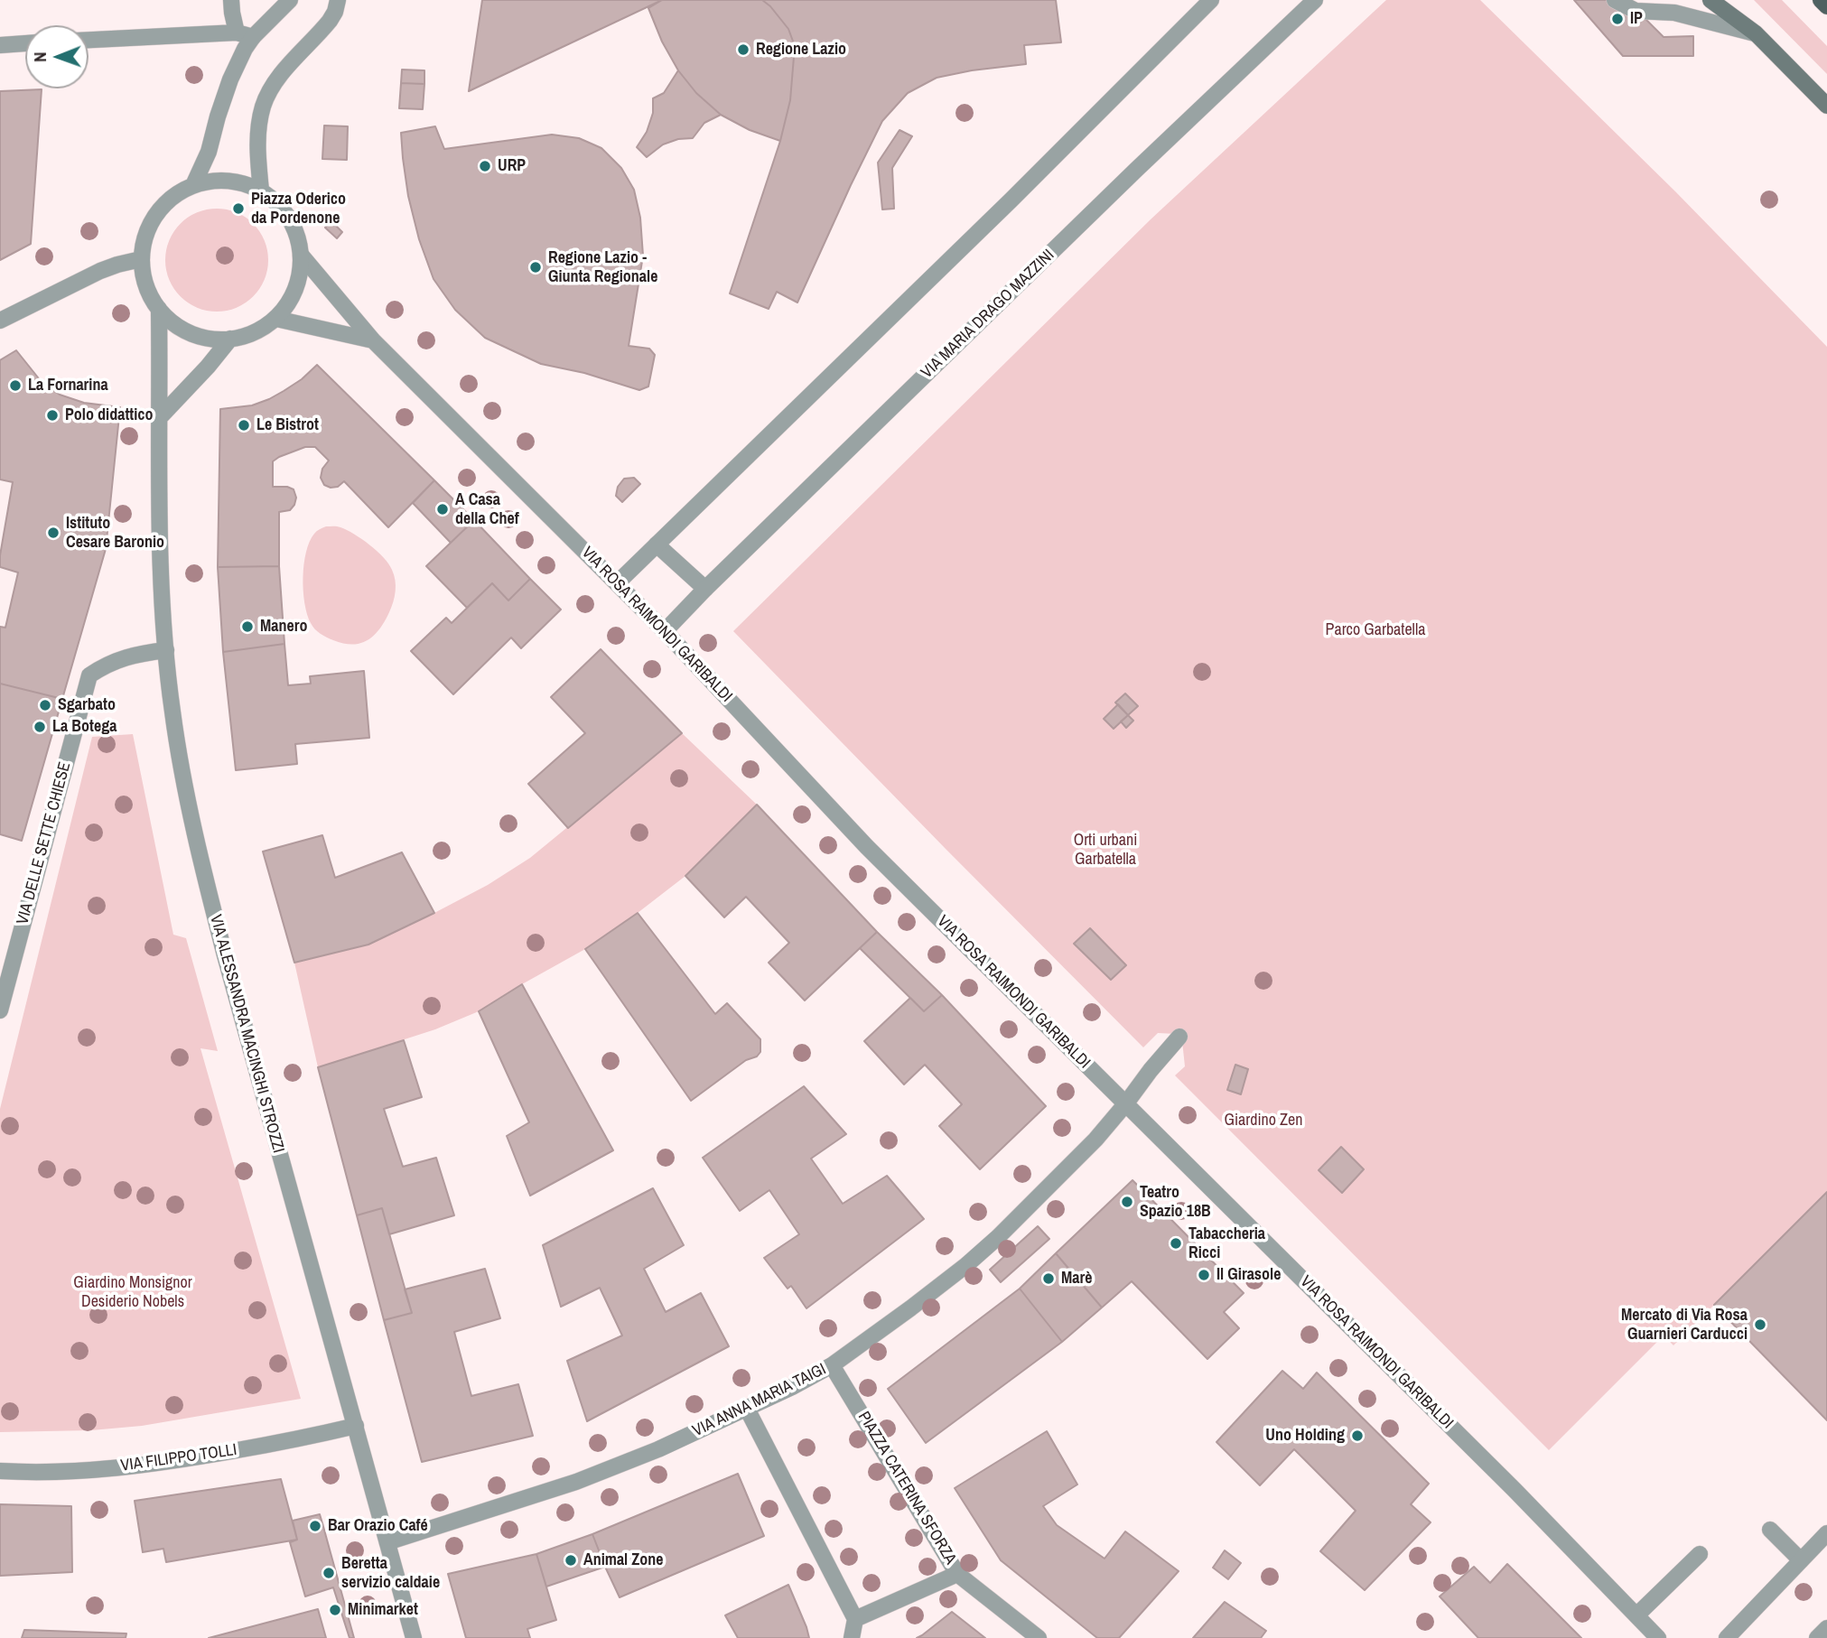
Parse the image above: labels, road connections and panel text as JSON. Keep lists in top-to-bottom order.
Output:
{
  "streets": {
    "street": [
      "VIA MARIA DRAGO MAZZINI",
      "VIA ROSA RAIMONDI GARIBALDI",
      "VIA DELLE SETTE CHIESE",
      "VIA ALESSANDRA MACINGHI STROZZI",
      "VIA ANNA MARIA TAIGI",
      "VIA FILIPPO TOLLI",
      "PIAZZA CATERINA SFORZA"
    ]
  },
  "crossings": [
    ["VIA MARIA DRAGO MAZZINI", "VIA ROSA RAIMONDI GARIBALDI"],
    ["VIA ROSA RAIMONDI GARIBALDI", "VIA ANNA MARIA TAIGI"],
    ["VIA DELLE SETTE CHIESE", "VIA ALESSANDRA MACINGHI STROZZI"],
    ["VIA ALESSANDRA MACINGHI STROZZI", "VIA ANNA MARIA TAIGI"],
    ["VIA ALESSANDRA MACINGHI STROZZI", "VIA FILIPPO TOLLI"],
    ["VIA ANNA MARIA TAIGI", "PIAZZA CATERINA SFORZA"]
  ],
  "parks": [
    "Parco Garbatella",
    "Orti urbani Garbatella",
    "Giardino Zen",
    "Giardino Monsignor Desiderio Nobels"
  ],
  "places": [
    "IP",
    "Regione Lazio",
    "URP",
    "Piazza Oderico da Pordenone",
    "Regione Lazio - Giunta Regionale",
    "La Fornarina",
    "Polo didattico",
    "Le Bistrot",
    "A Casa della Chef",
    "Istituto Cesare Baronio",
    "Manero",
    "Sgarbato",
    "La Botega",
    "Teatro Spazio 18B",
    "Tabaccheria Ricci",
    "Il Girasole",
    "Marè",
    "Mercato di Via Rosa Guarnieri Carducci",
    "Uno Holding",
    "Bar Orazio Café",
    "Animal Zone",
    "Beretta servizio caldaie",
    "Minimarket"
  ],
  "north": "left"
}
